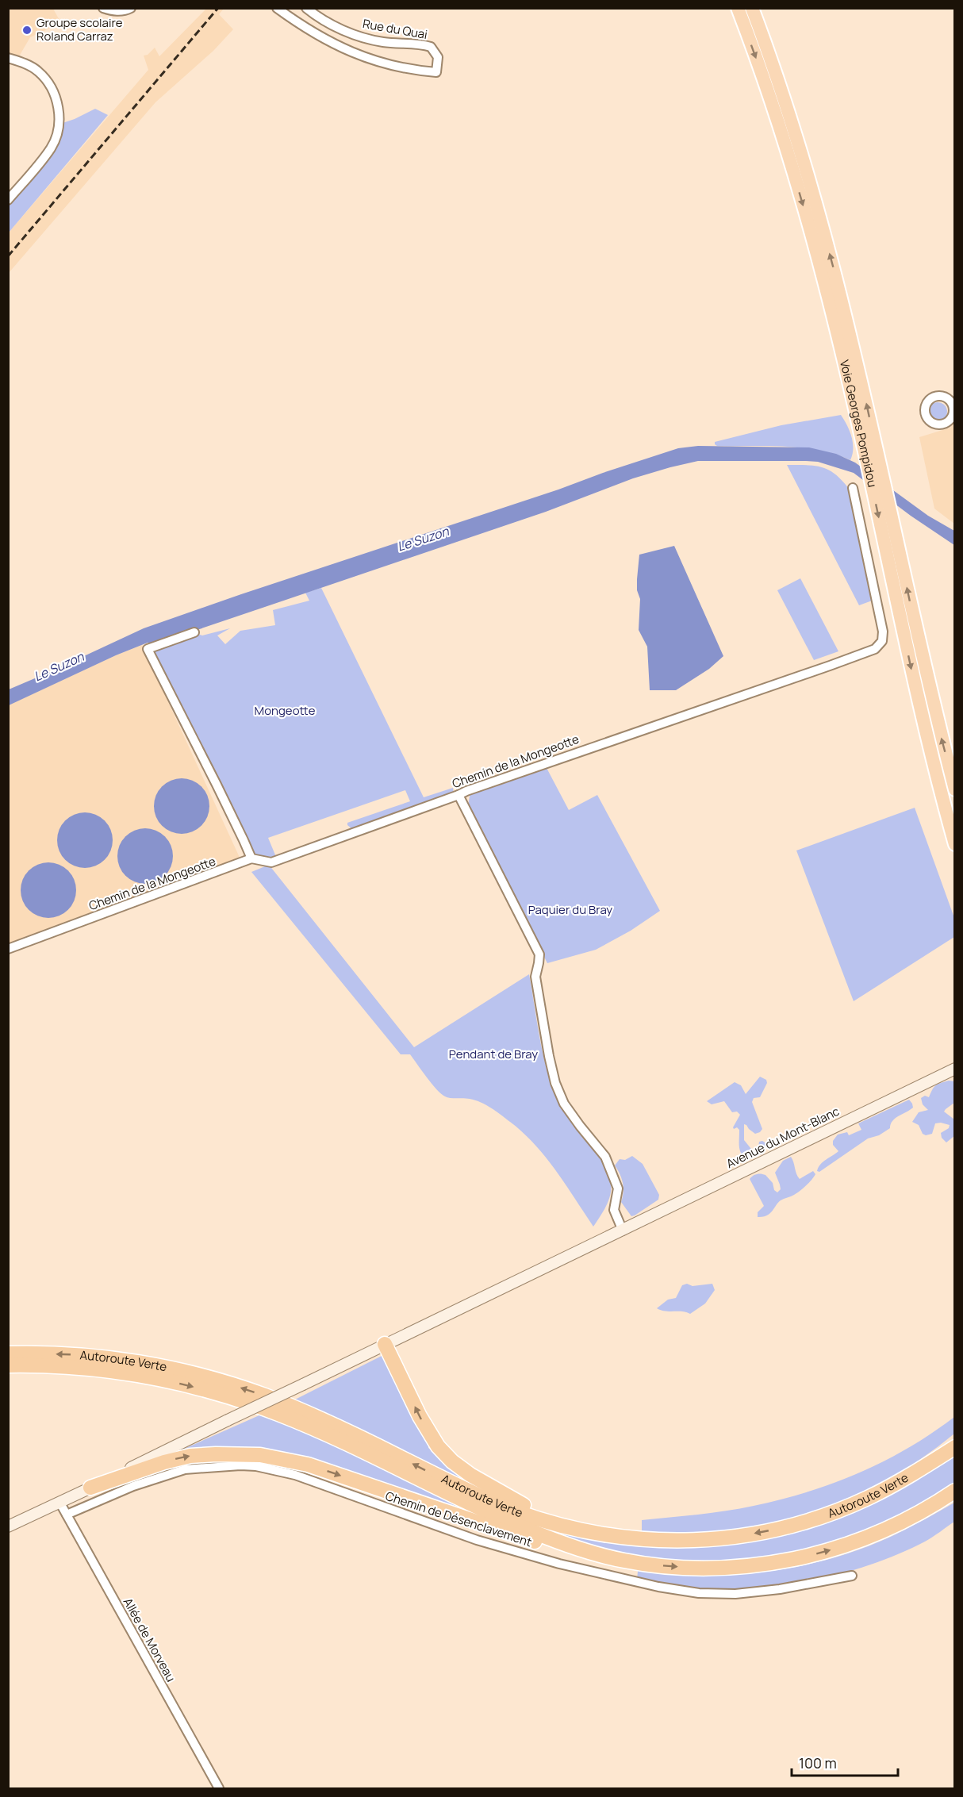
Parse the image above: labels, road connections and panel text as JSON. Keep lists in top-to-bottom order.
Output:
{
  "streets": {
    "highway": ["Voie Georges Pompidou", "Autoroute Verte"],
    "main road": ["Avenue du Mont-Blanc"],
    "street": [
      "Rue du Quai",
      "Chemin de la Mongeotte",
      "Chemin de Désenclavement",
      "Allée de Morveau"
    ]
  },
  "crossings": [
    ["Avenue du Mont-Blanc", "Allée de Morveau"],
    ["Chemin de Désenclavement", "Allée de Morveau"]
  ],
  "water": ["Le Suzon"],
  "parks": ["Mongeotte", "Paquier du Bray", "Pendant de Bray"],
  "places": ["Groupe scolaire Roland Carraz"],
  "scale_bar": "100 m"
}
